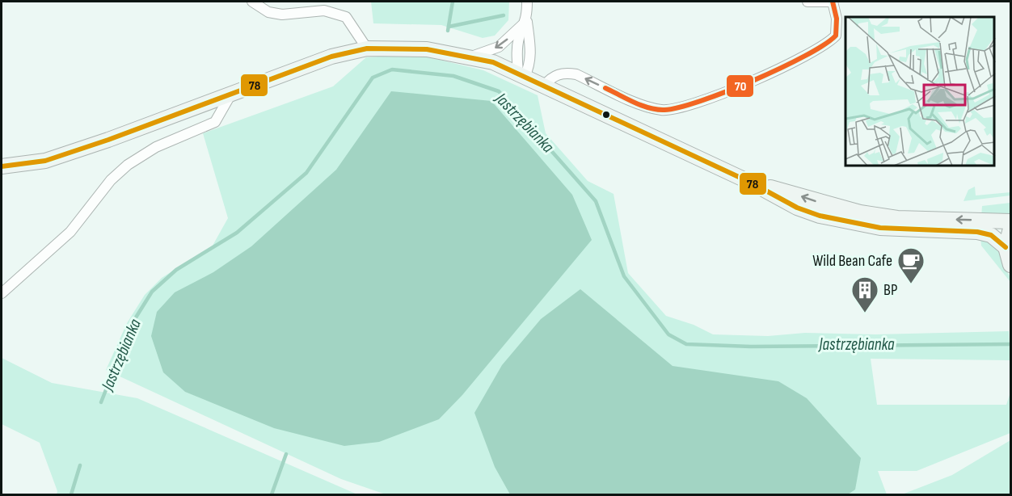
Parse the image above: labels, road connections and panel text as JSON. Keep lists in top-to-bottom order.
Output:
{
  "water": ["Jastrzębianka"],
  "places": {
    "cafe": ["Wild Bean Cafe"],
    "building": ["BP"]
  },
  "lines": ["transit line 70", "transit line 78"]
}
